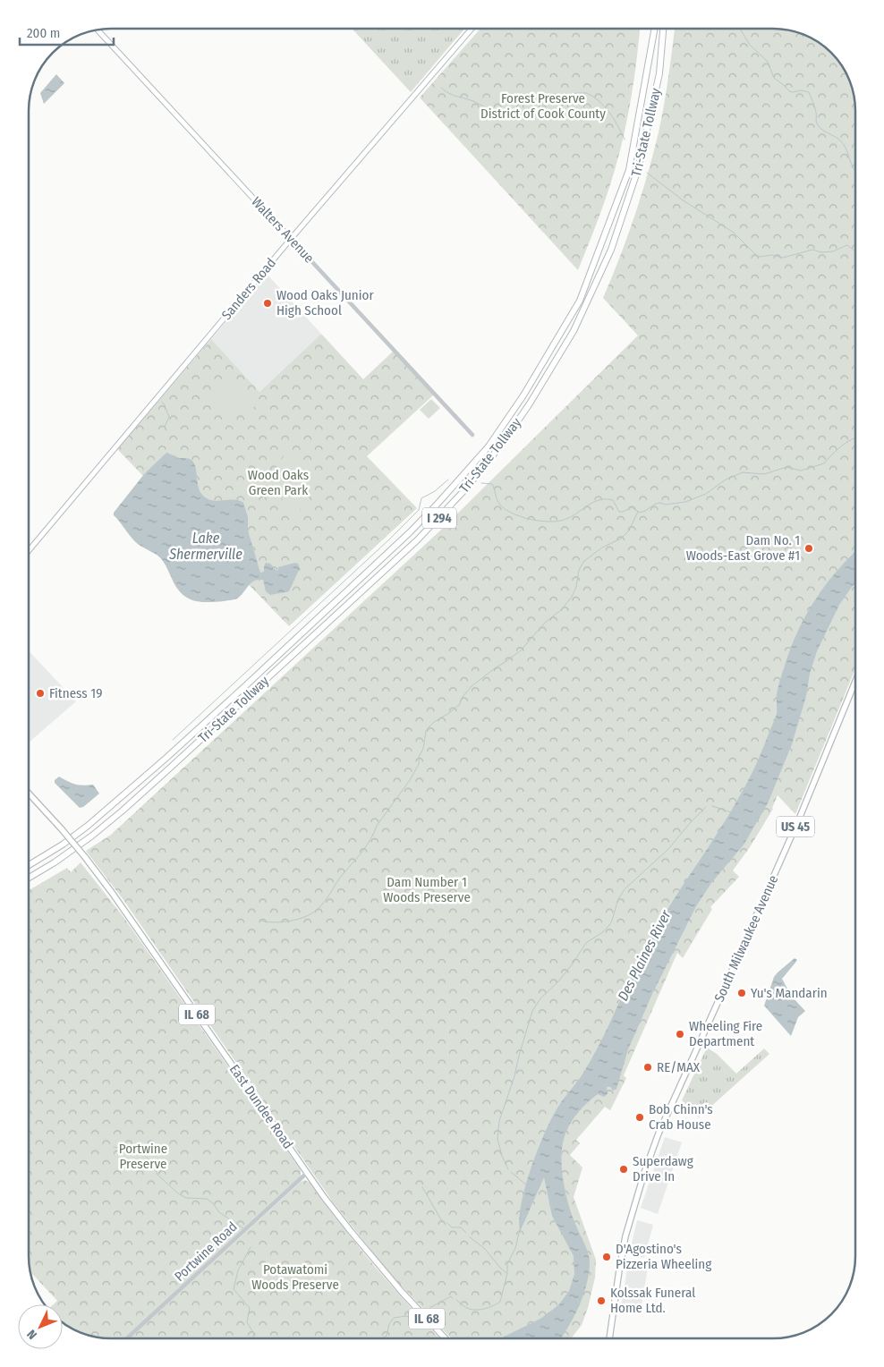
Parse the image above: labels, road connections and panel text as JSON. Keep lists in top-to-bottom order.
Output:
{
  "streets": {
    "highway": ["Tri-State Tollway", "I 294"],
    "main road": [
      "Walters Avenue",
      "Sanders Road",
      "US 45",
      "South Milwaukee Avenue",
      "IL 68",
      "East Dundee Road"
    ],
    "street": ["Portwine Road"]
  },
  "crossings": [
    ["Walters Avenue", "Sanders Road"],
    ["East Dundee Road", "Portwine Road"]
  ],
  "water": ["Lake Shermerville", "Des Plaines River"],
  "parks": [
    "Forest Preserve District of Cook County",
    "Wood Oaks Green Park",
    "Dam Number 1 Woods Preserve",
    "Portwine Preserve",
    "Potawatomi Woods Preserve"
  ],
  "places": [
    "Wood Oaks Junior High School",
    "Dam No. 1 Woods-East Grove #1",
    "Fitness 19",
    "Yu's Mandarin",
    "Wheeling Fire Department",
    "RE/MAX",
    "Bob Chinn's Crab House",
    "Superdawg Drive In",
    "D'Agostino's Pizzeria Wheeling",
    "Kolssak Funeral Home Ltd."
  ],
  "scale_bar": "200 m",
  "north": "bottom left"
}
